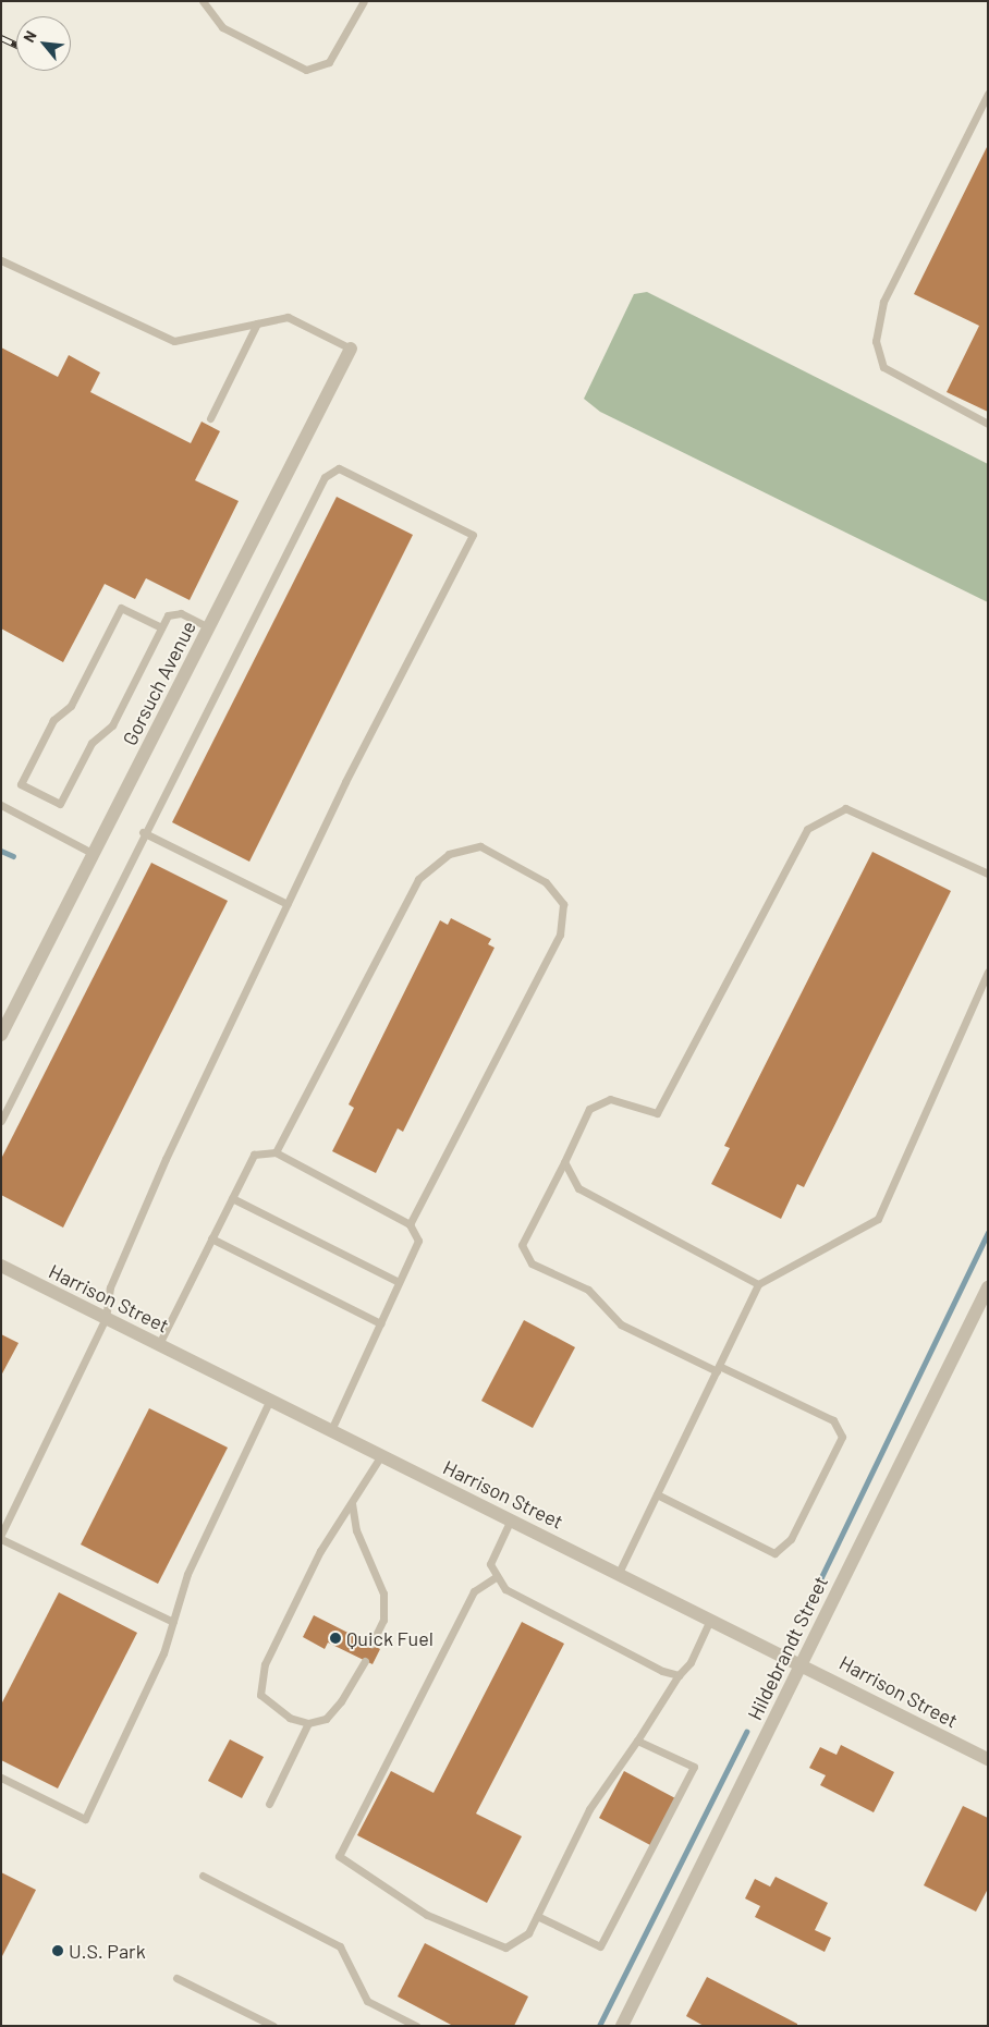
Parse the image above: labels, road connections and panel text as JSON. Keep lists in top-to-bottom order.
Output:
{
  "streets": {
    "street": ["Gorsuch Avenue", "Harrison Street", "Hildebrandt Street"]
  },
  "crossings": [
    ["Harrison Street", "Hildebrandt Street"]
  ],
  "places": ["Quick Fuel", "U.S. Park"],
  "north": "top left"
}
